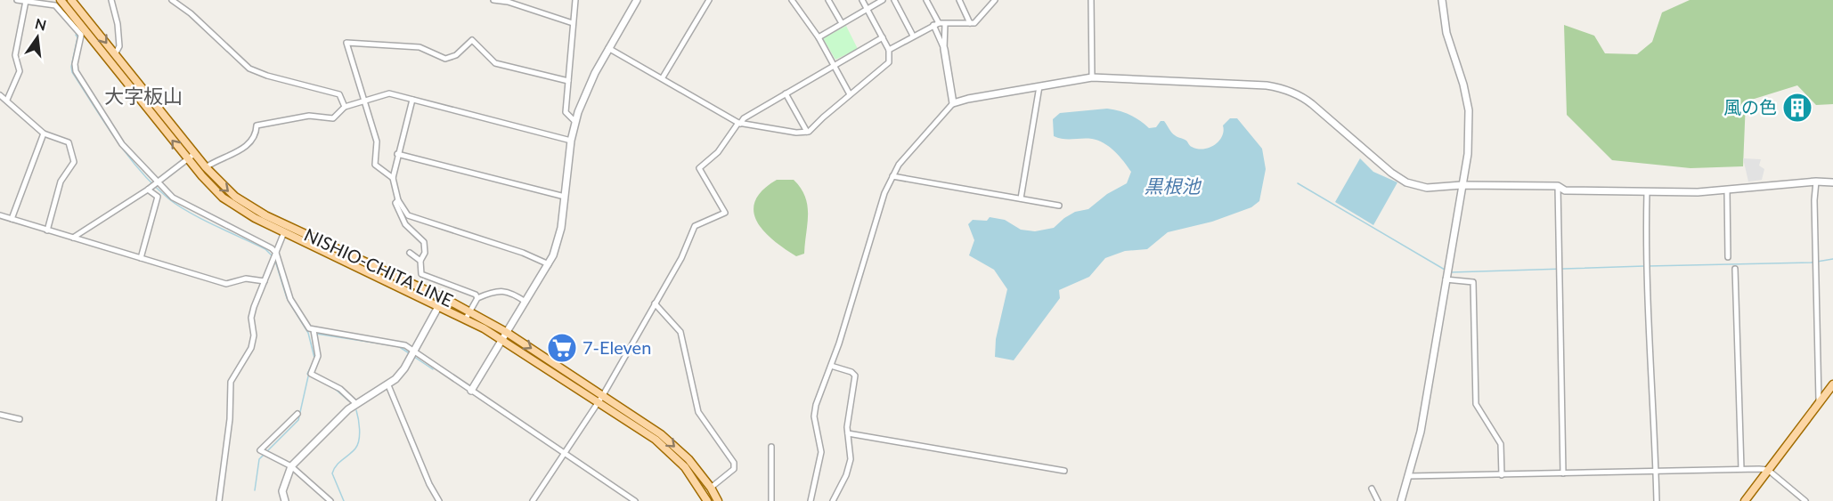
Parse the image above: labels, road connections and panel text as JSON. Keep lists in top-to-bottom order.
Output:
{
  "streets": {
    "main road": ["NISHIO-CHITA LINE"]
  },
  "districts": ["大字板山"],
  "water": ["黒根池"],
  "places": {
    "building": ["風の色"],
    "supermarket": ["7-Eleven"]
  },
  "north": "top"
}
